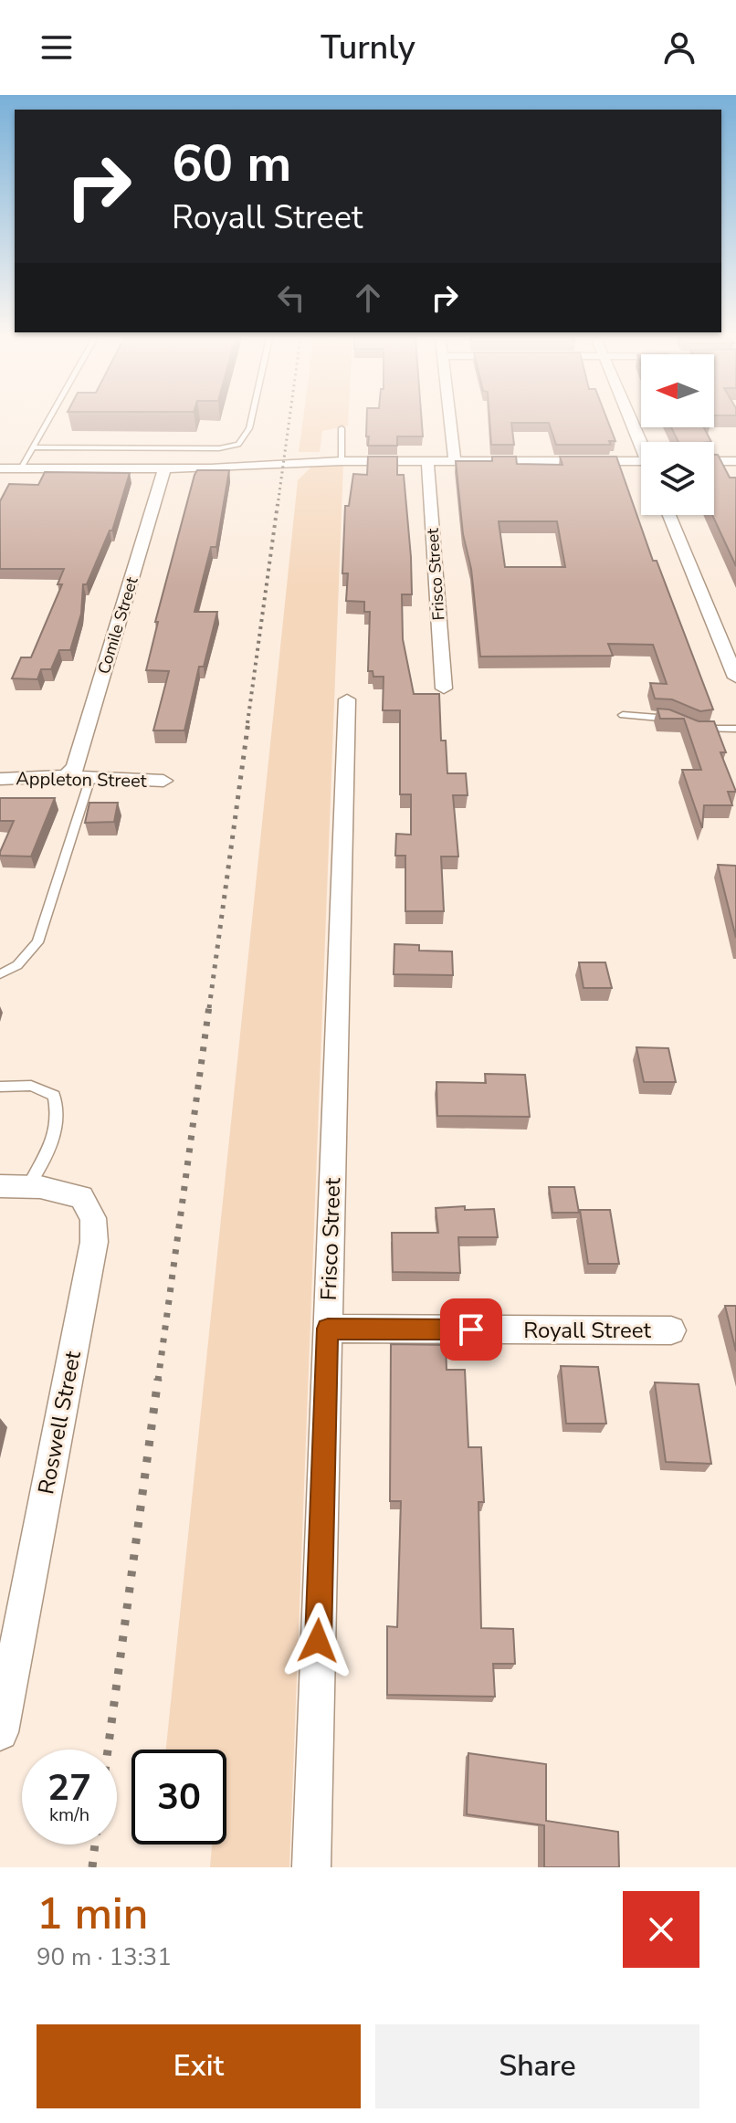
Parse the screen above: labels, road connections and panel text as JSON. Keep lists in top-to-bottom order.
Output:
{
  "streets": {
    "street": [
      "Frisco Street",
      "Comile Street",
      "Appleton Street",
      "Royall Street",
      "Roswell Street"
    ]
  },
  "crossings": [
    ["Frisco Street", "Royall Street"],
    ["Comile Street", "Appleton Street"]
  ],
  "north": "left",
  "page": {
    "header": "Turnly",
    "turn": ["60 m", "Royall Street"],
    "speed": "27 km/h",
    "limit": "30",
    "heading": ["1 min", "90 m · 13:31"],
    "buttons": ["Exit", "Share"]
  }
}
